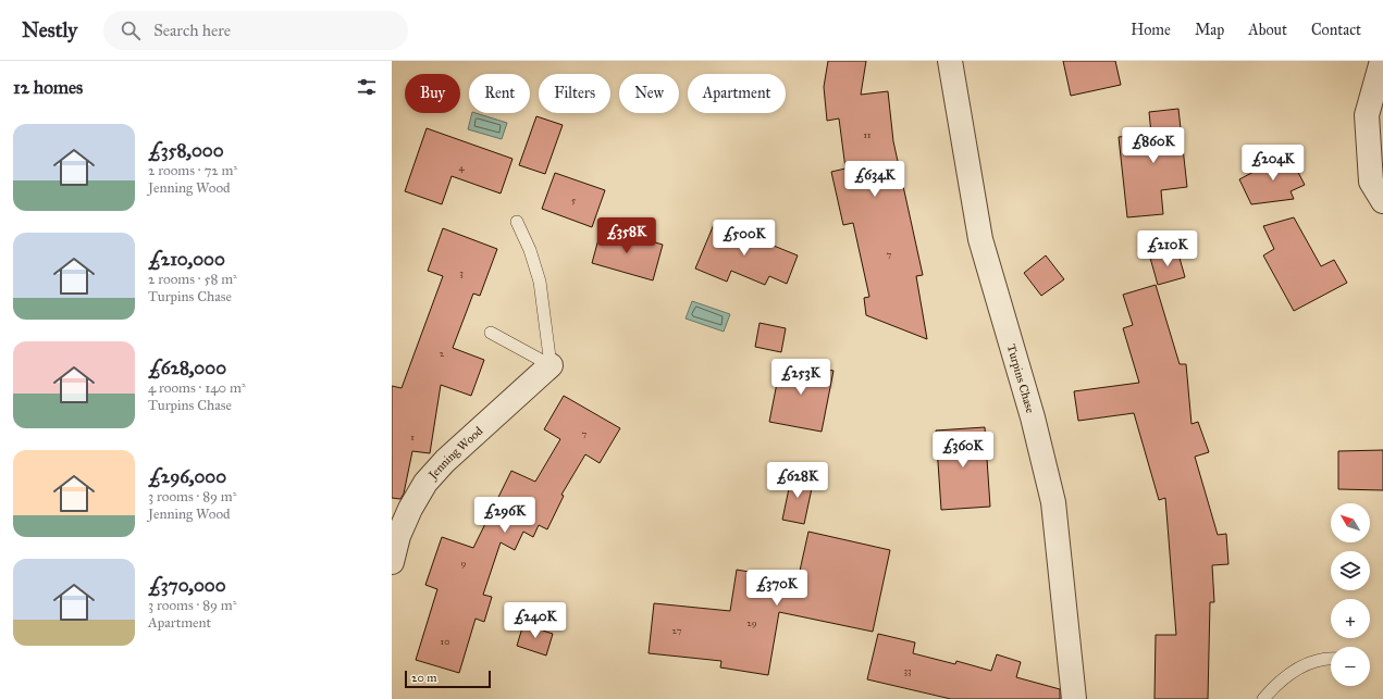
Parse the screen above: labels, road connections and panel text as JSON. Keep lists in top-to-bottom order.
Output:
{
  "streets": {
    "street": ["Turpins Chase", "Jenning Wood"]
  },
  "house_numbers": [
    "11",
    "4",
    "5",
    "7",
    "3",
    "2",
    "7",
    "1",
    "9",
    "29",
    "27",
    "10",
    "33"
  ],
  "scale_bar": "20 m",
  "north": "top left",
  "page": {
    "header": "Nestly",
    "search": "Search here",
    "nav": [
      "Home",
      "Map",
      "About",
      "Contact"
    ],
    "heading": "12 homes",
    "chip": [
      "Buy",
      "Rent",
      "Filters",
      "New",
      "Apartment"
    ],
    "list": [
      {
        "name": "£358,000",
        "note": "2 rooms · 72 m² · Jenning Wood"
      },
      {
        "name": "£210,000",
        "note": "2 rooms · 58 m² · Turpins Chase"
      },
      {
        "name": "£628,000",
        "note": "4 rooms · 140 m² · Turpins Chase"
      },
      {
        "name": "£296,000",
        "note": "3 rooms · 89 m² · Jenning Wood"
      },
      {
        "name": "£370,000",
        "note": "3 rooms · 89 m² · Apartment"
      }
    ],
    "price": [
      "£860K",
      "£204K",
      "£634K",
      "£358K",
      "£500K",
      "£210K",
      "£253K",
      "£360K",
      "£628K",
      "£296K",
      "£370K",
      "£240K"
    ],
    "map_buttons": ["+", "−"],
    "scale": "20 m"
  }
}
